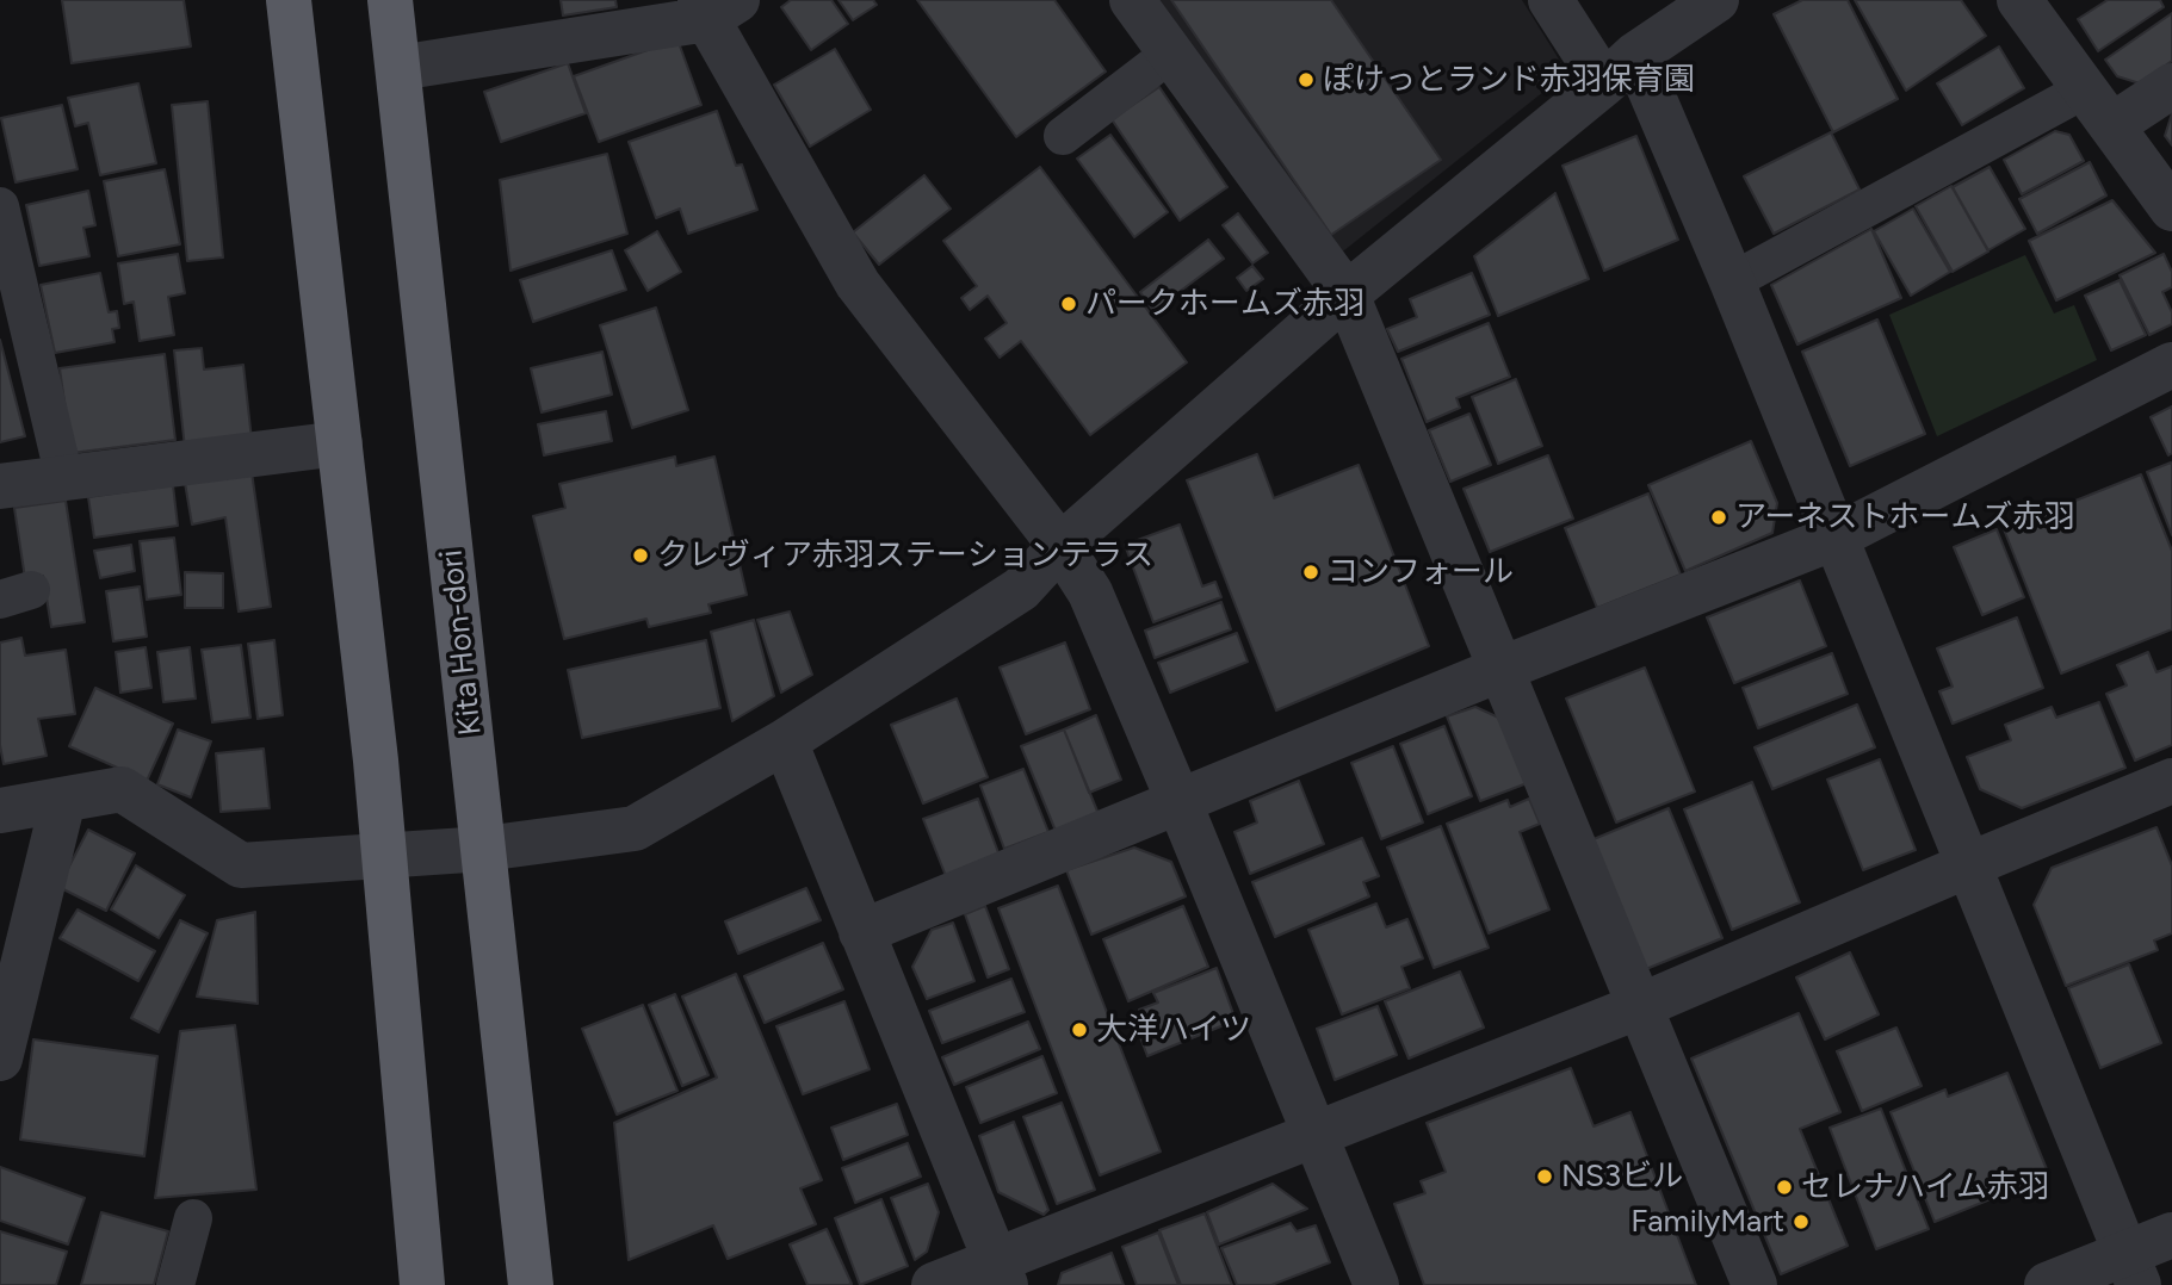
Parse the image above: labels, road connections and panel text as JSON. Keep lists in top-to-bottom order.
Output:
{
  "streets": {
    "highway": ["Kita Hon-dori"]
  },
  "places": [
    "ぽけっとランド赤羽保育園",
    "パークホームズ赤羽",
    "アーネストホームズ赤羽",
    "クレヴィア赤羽ステーションテラス",
    "コンフォール",
    "大洋ハイツ",
    "NS3ビル",
    "セレナハイム赤羽",
    "FamilyMart"
  ]
}
